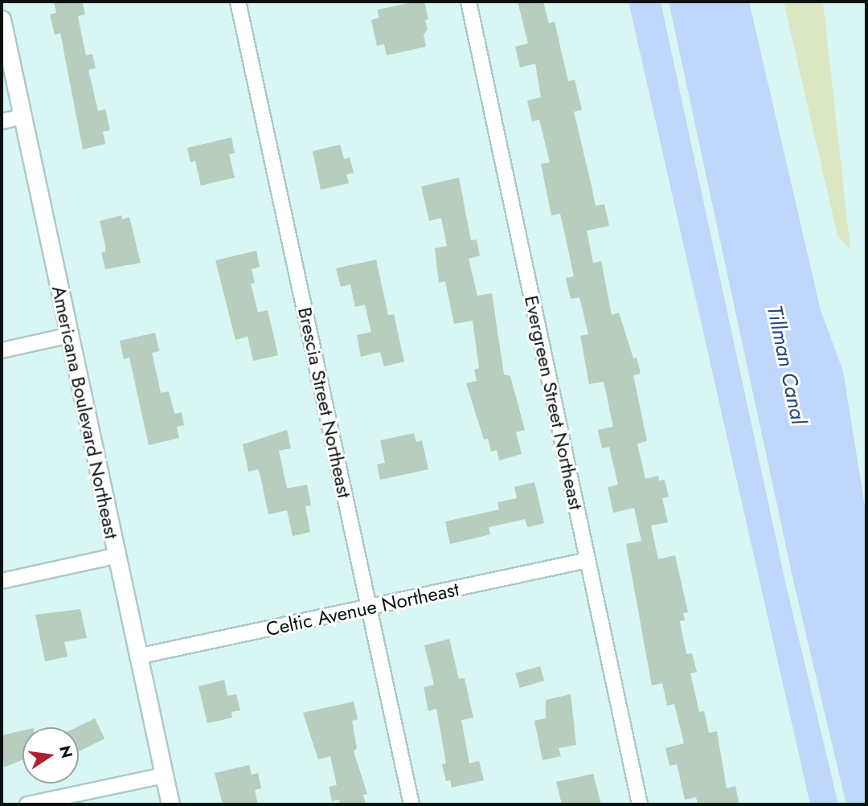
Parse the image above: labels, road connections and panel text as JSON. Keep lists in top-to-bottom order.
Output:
{
  "streets": {
    "street": [
      "Brescia Street Northeast",
      "Evergreen Street Northeast",
      "Americana Boulevard Northeast",
      "Celtic Avenue Northeast"
    ]
  },
  "crossings": [
    ["Brescia Street Northeast", "Celtic Avenue Northeast"],
    ["Evergreen Street Northeast", "Celtic Avenue Northeast"],
    ["Americana Boulevard Northeast", "Celtic Avenue Northeast"]
  ],
  "water": ["Tillman Canal"],
  "north": "right"
}
